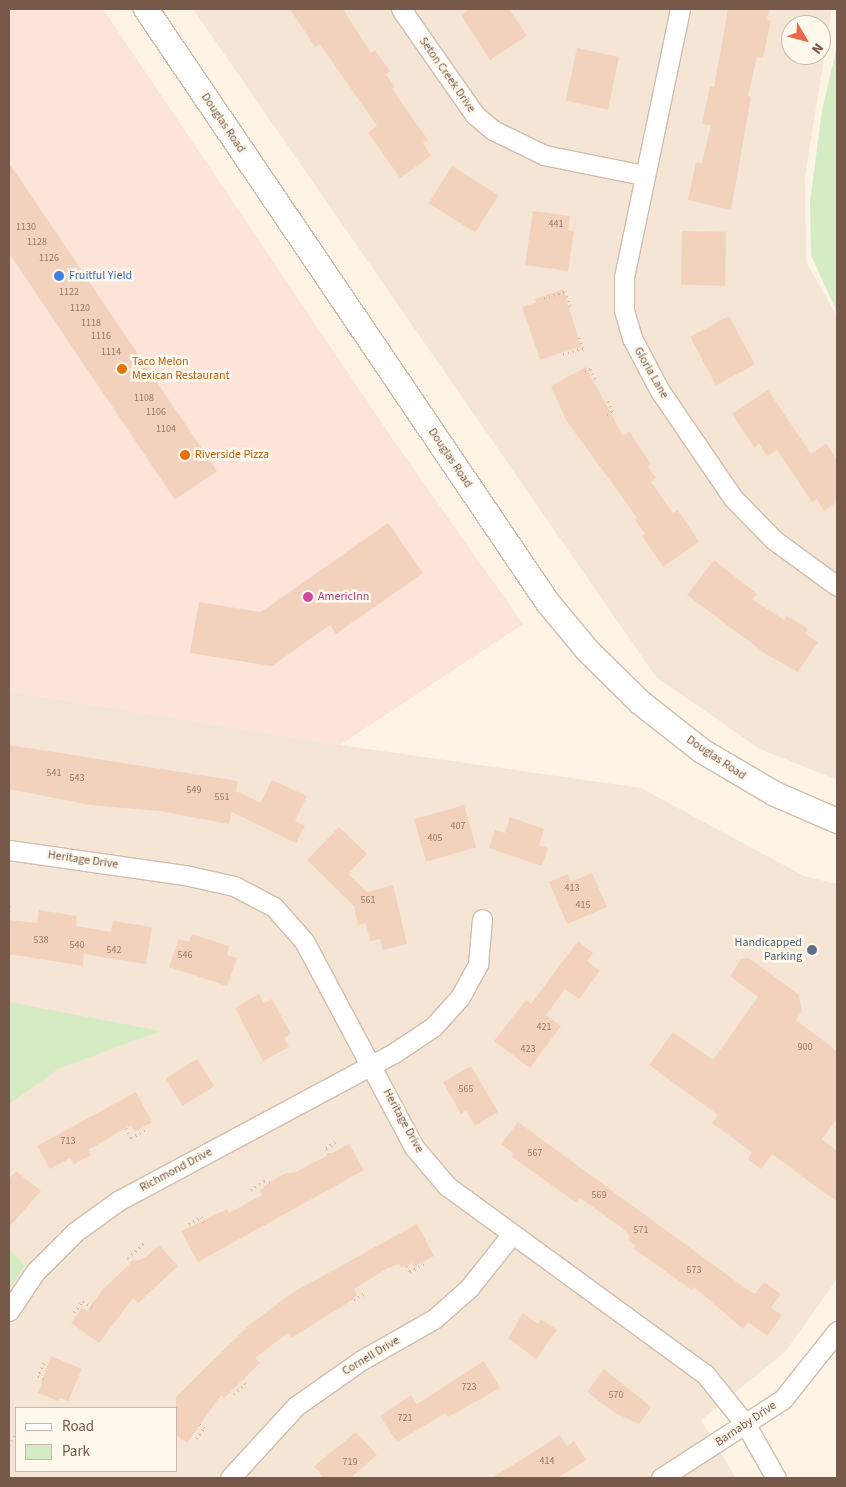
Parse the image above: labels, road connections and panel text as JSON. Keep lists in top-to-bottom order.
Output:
{
  "streets": {
    "street": [
      "Seton Creek Drive",
      "Douglas Road",
      "Gloria Lane",
      "Heritage Drive",
      "Richmond Drive",
      "Cornell Drive",
      "Barnaby Drive"
    ]
  },
  "crossings": [
    ["Seton Creek Drive", "Gloria Lane"],
    ["Heritage Drive", "Richmond Drive"],
    ["Heritage Drive", "Cornell Drive"],
    ["Heritage Drive", "Barnaby Drive"]
  ],
  "places": [
    "Fruitful Yield",
    "Taco Melon Mexican Restaurant",
    "Riverside Pizza",
    "AmericInn",
    "Handicapped Parking"
  ],
  "house_numbers": [
    "441",
    "1130",
    "1128",
    "1126",
    "1122",
    "1120",
    "1118",
    "1116",
    "1114",
    "1108",
    "1106",
    "1104",
    "541",
    "543",
    "549",
    "551",
    "407",
    "405",
    "413",
    "561",
    "415",
    "538",
    "540",
    "542",
    "546",
    "421",
    "900",
    "423",
    "565",
    "713",
    "567",
    "569",
    "571",
    "573",
    "723",
    "570",
    "721",
    "414",
    "719"
  ],
  "legend": ["Road", "Park"],
  "north": "bottom right"
}
